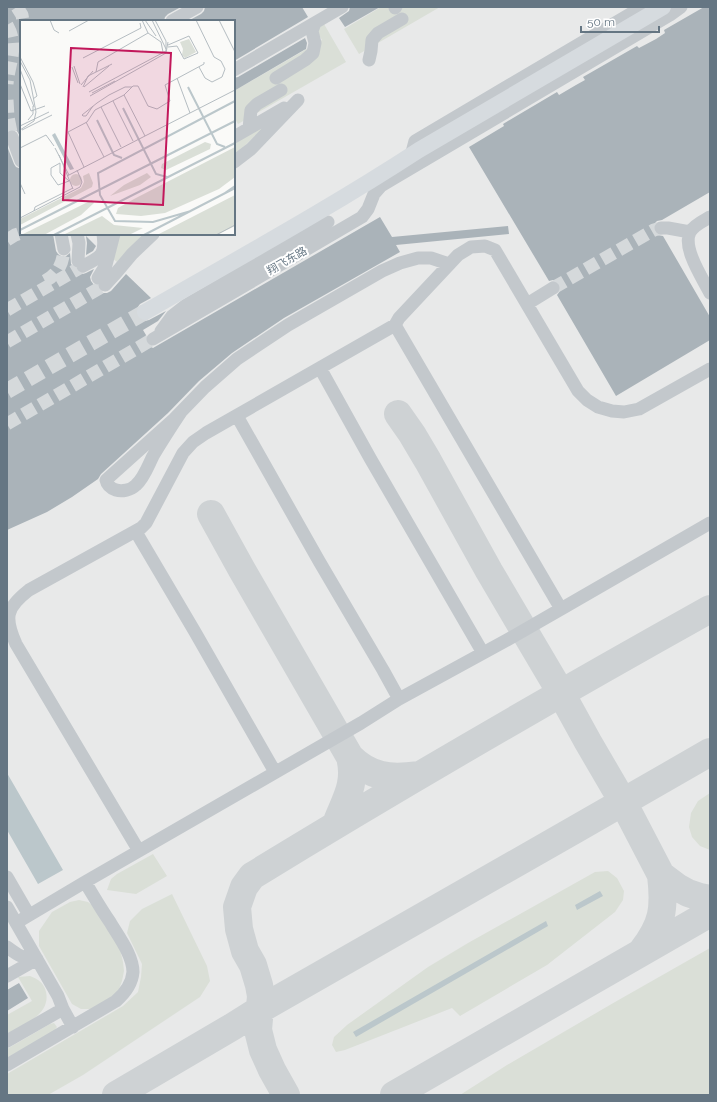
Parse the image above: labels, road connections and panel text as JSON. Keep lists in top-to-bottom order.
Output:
{
  "streets": {
    "street": ["翔飞东路"]
  },
  "scale_bar": "50 m"
}
